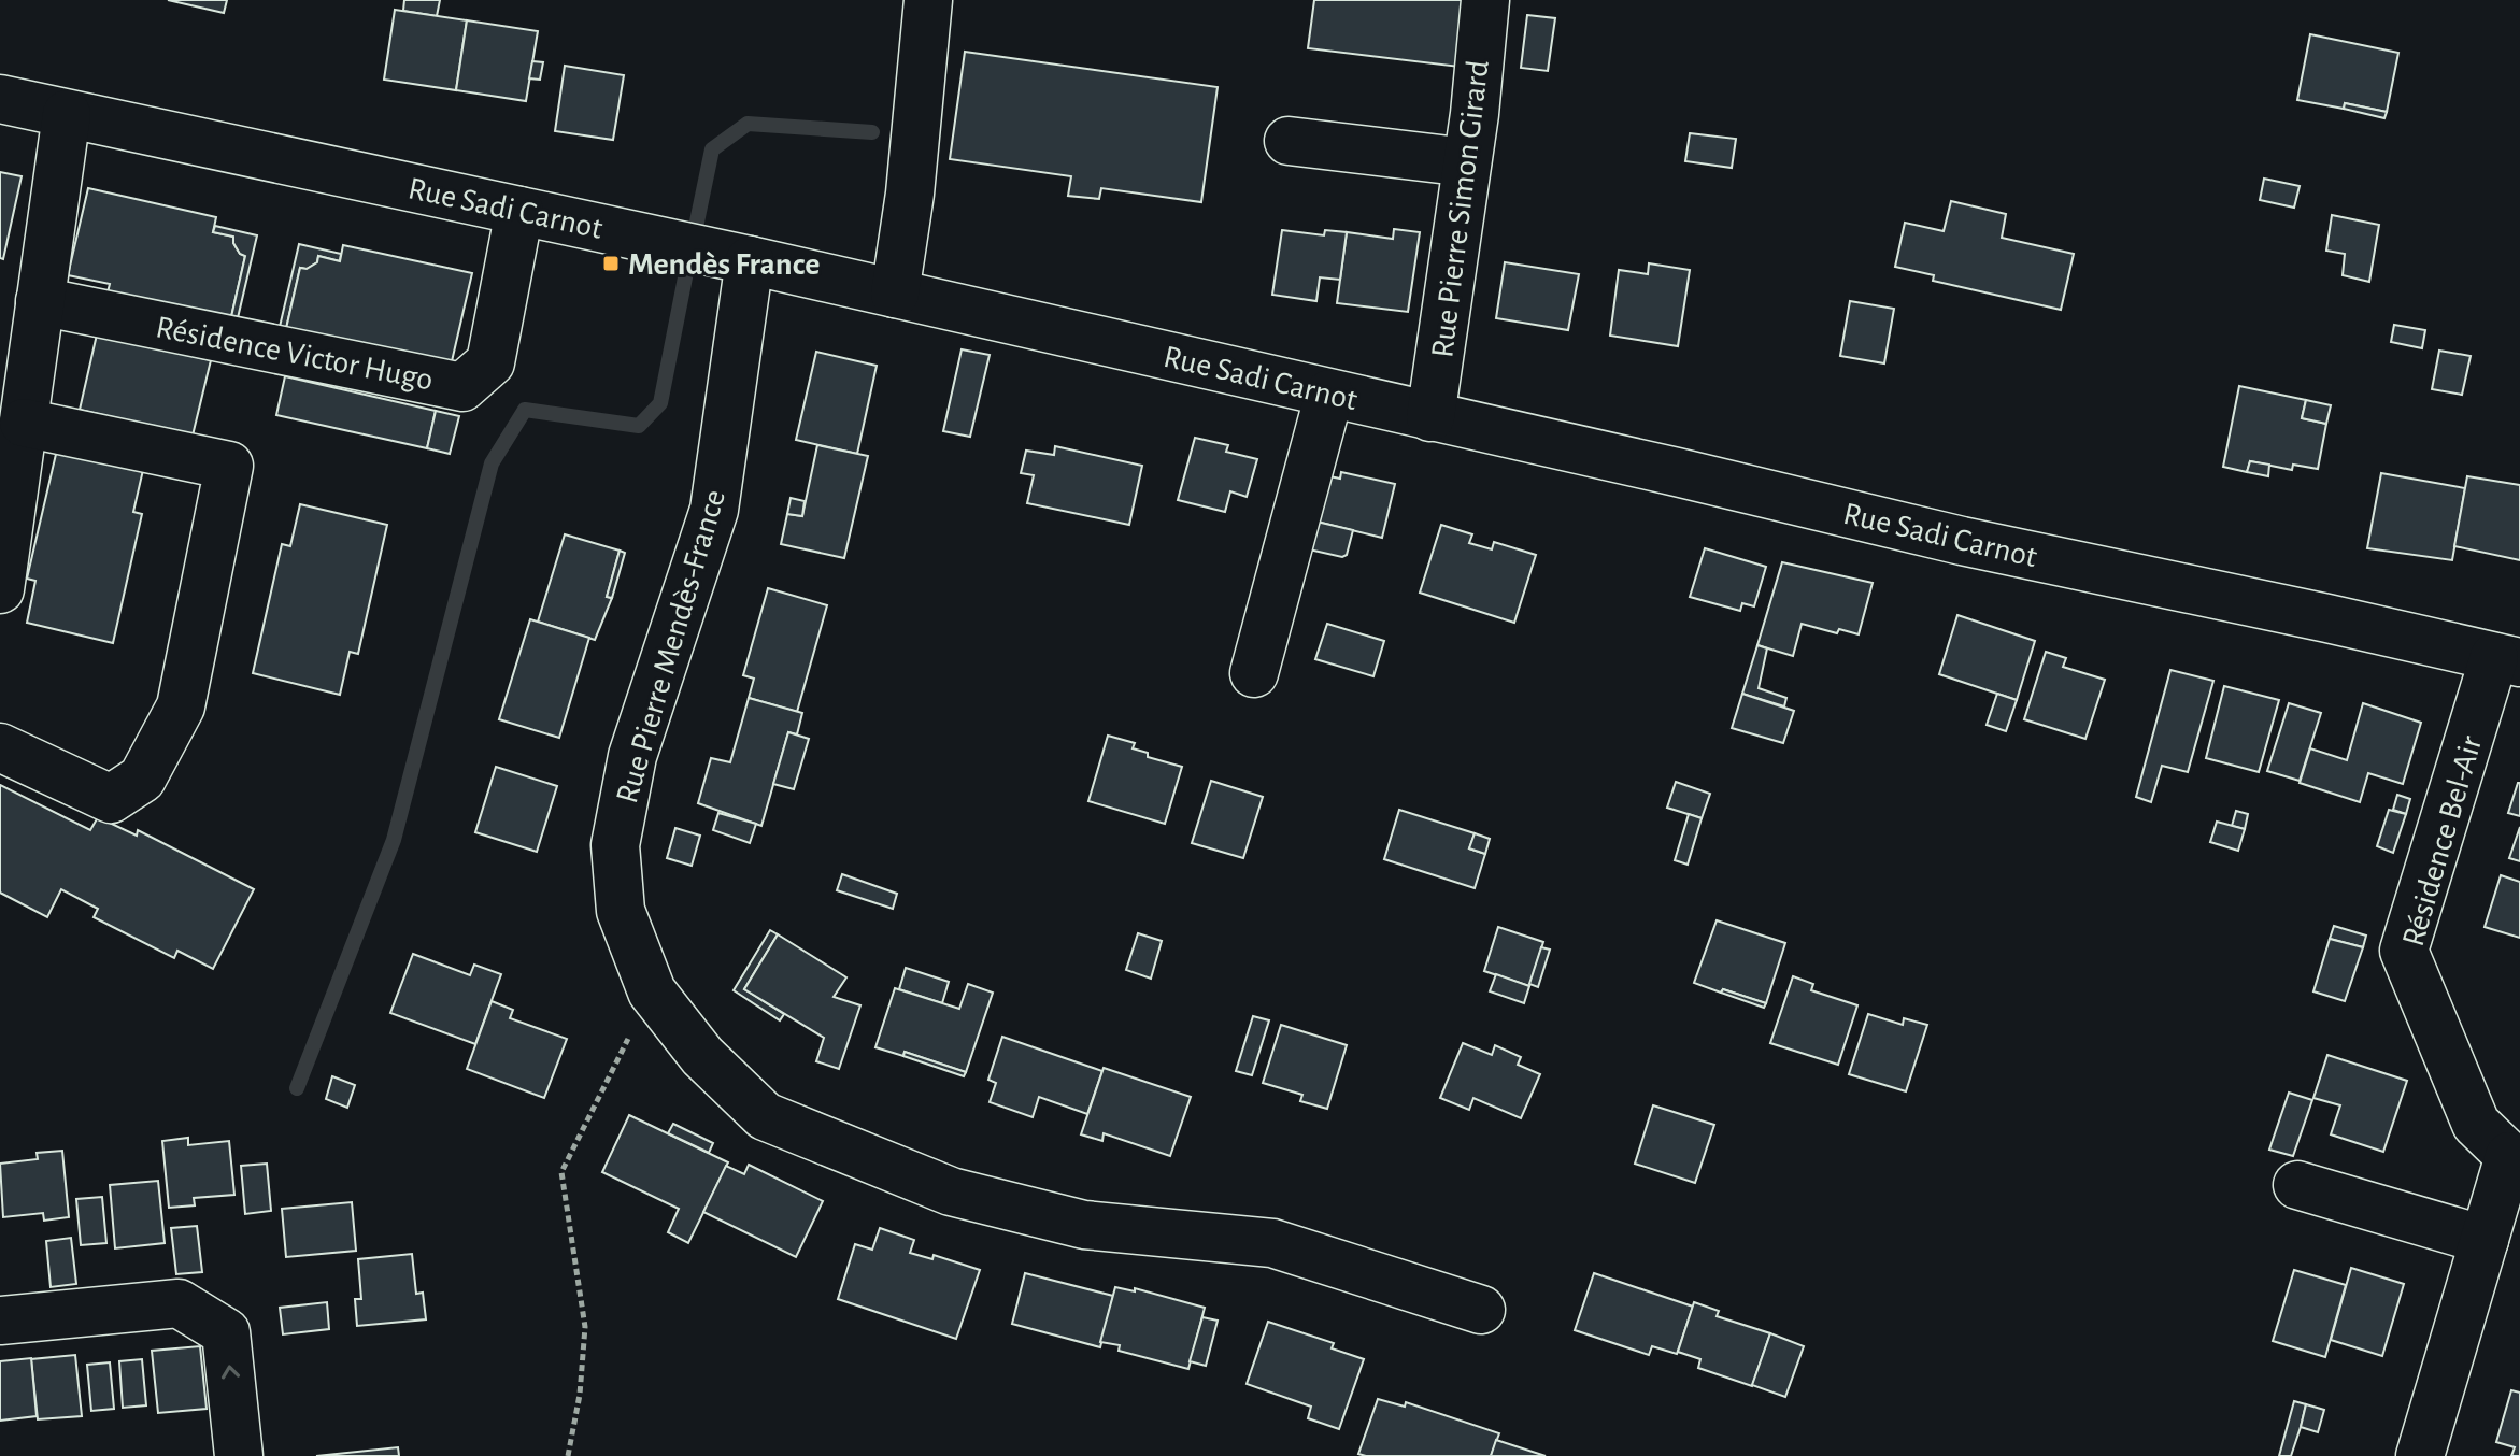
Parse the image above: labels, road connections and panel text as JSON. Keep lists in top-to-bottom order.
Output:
{
  "streets": {
    "street": [
      "Rue Sadi Carnot",
      "Rue Pierre Simon Girard",
      "Résidence Victor Hugo",
      "Rue Pierre Mendès-France",
      "Résidence Bel-Air"
    ]
  },
  "crossings": [
    ["Rue Sadi Carnot", "Rue Pierre Simon Girard"],
    ["Rue Sadi Carnot", "Résidence Victor Hugo"],
    ["Rue Sadi Carnot", "Rue Pierre Mendès-France"],
    ["Rue Sadi Carnot", "Résidence Bel-Air"]
  ],
  "places": {
    "transit": ["Mendès France"]
  }
}
